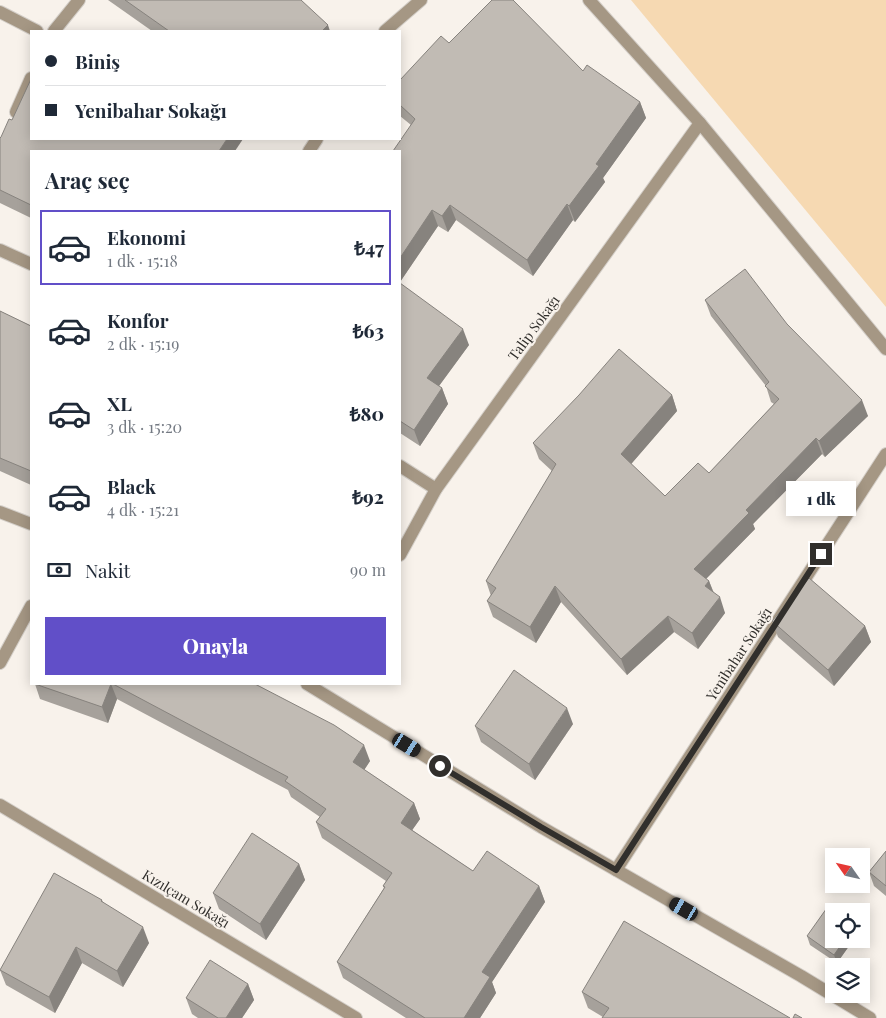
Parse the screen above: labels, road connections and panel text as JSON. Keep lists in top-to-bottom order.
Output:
{
  "streets": {
    "street": ["Talip Sokağı", "Yenibahar Sokağı", "Kızılçam Sokağı"]
  },
  "north": "top left",
  "page": {
    "banner": ["Biniş", "Yenibahar Sokağı"],
    "heading": "Araç seç",
    "list": [
      {
        "name": "Ekonomi",
        "note": "1 dk · 15:18",
        "value": "₺47"
      },
      {
        "name": "Konfor",
        "note": "2 dk · 15:19",
        "value": "₺63"
      },
      {
        "name": "XL",
        "note": "3 dk · 15:20",
        "value": "₺80"
      },
      {
        "name": "Black",
        "note": "4 dk · 15:21",
        "value": "₺92"
      }
    ],
    "bubble": "1 dk",
    "pay": ["Nakit", "90 m"],
    "buttons": "Onayla"
  }
}
